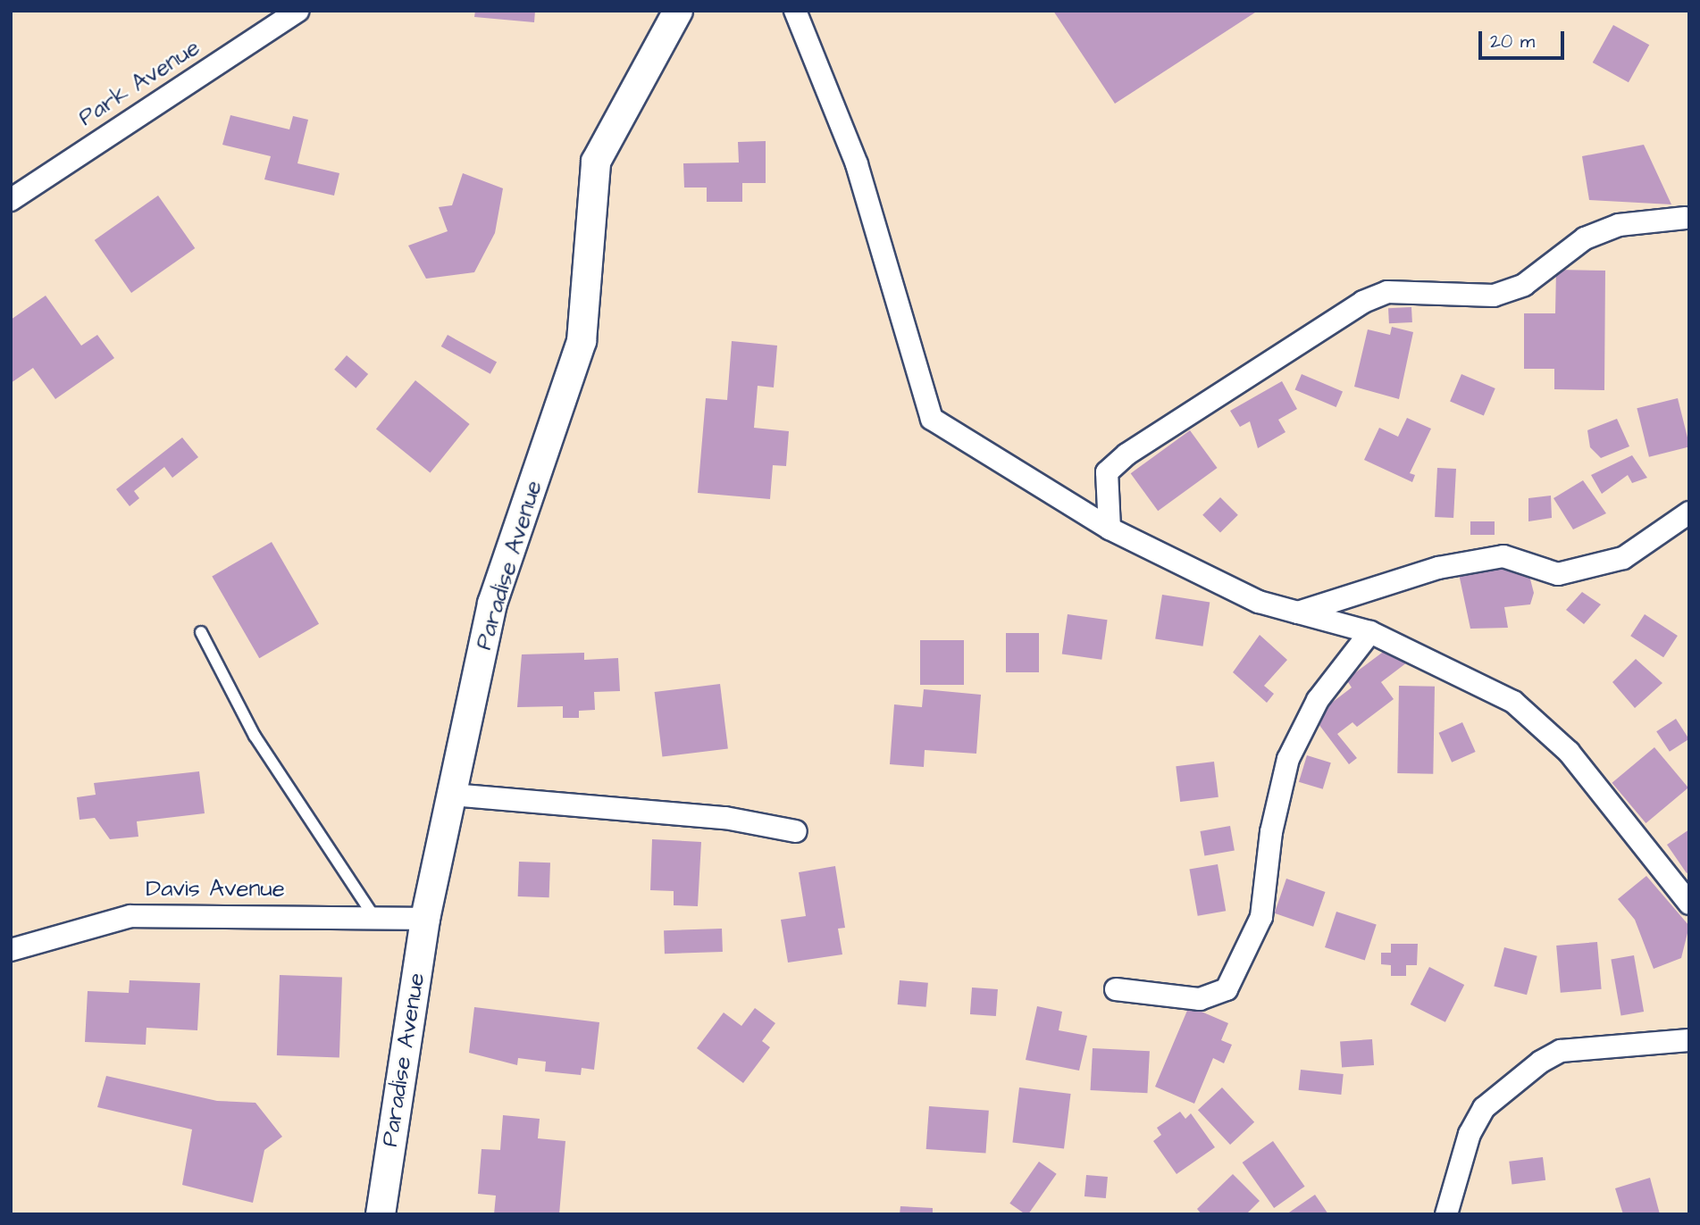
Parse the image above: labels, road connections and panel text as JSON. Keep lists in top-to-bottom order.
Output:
{
  "streets": {
    "street": ["Park Avenue", "Paradise Avenue", "Davis Avenue"]
  },
  "crossings": [
    ["Paradise Avenue", "Davis Avenue"]
  ],
  "scale_bar": "20 m"
}
